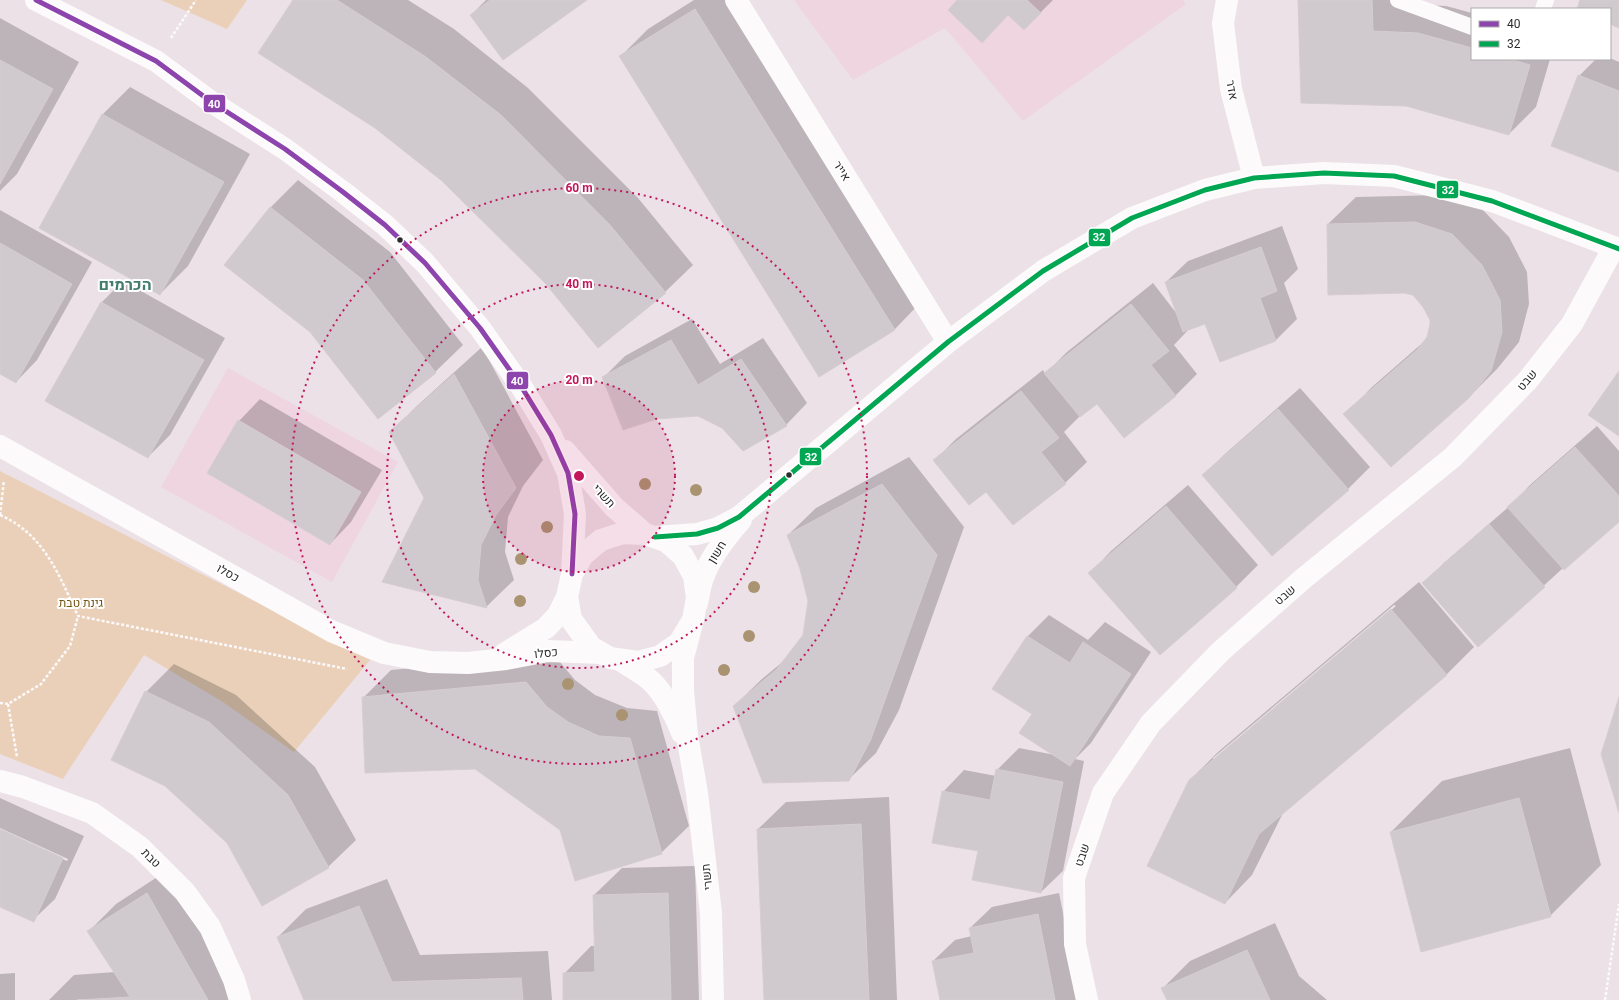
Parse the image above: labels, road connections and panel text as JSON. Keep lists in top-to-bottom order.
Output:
{
  "streets": {
    "street": [
      "אדר",
      "אייר",
      "שבט",
      "תשרי",
      "חשון",
      "כסלו",
      "טבת"
    ]
  },
  "crossings": [
    ["אדר", "חשון"],
    ["אייר", "חשון"],
    ["שבט", "חשון"],
    ["תשרי", "חשון"],
    ["תשרי", "כסלו"],
    ["חשון", "כסלו"]
  ],
  "districts": ["הכרמים"],
  "parks": ["גינת טבת"],
  "lines": ["transit line 40", "transit line 32"],
  "legend": ["40", "32"],
  "rings": ["60 m", "40 m", "20 m"]
}
